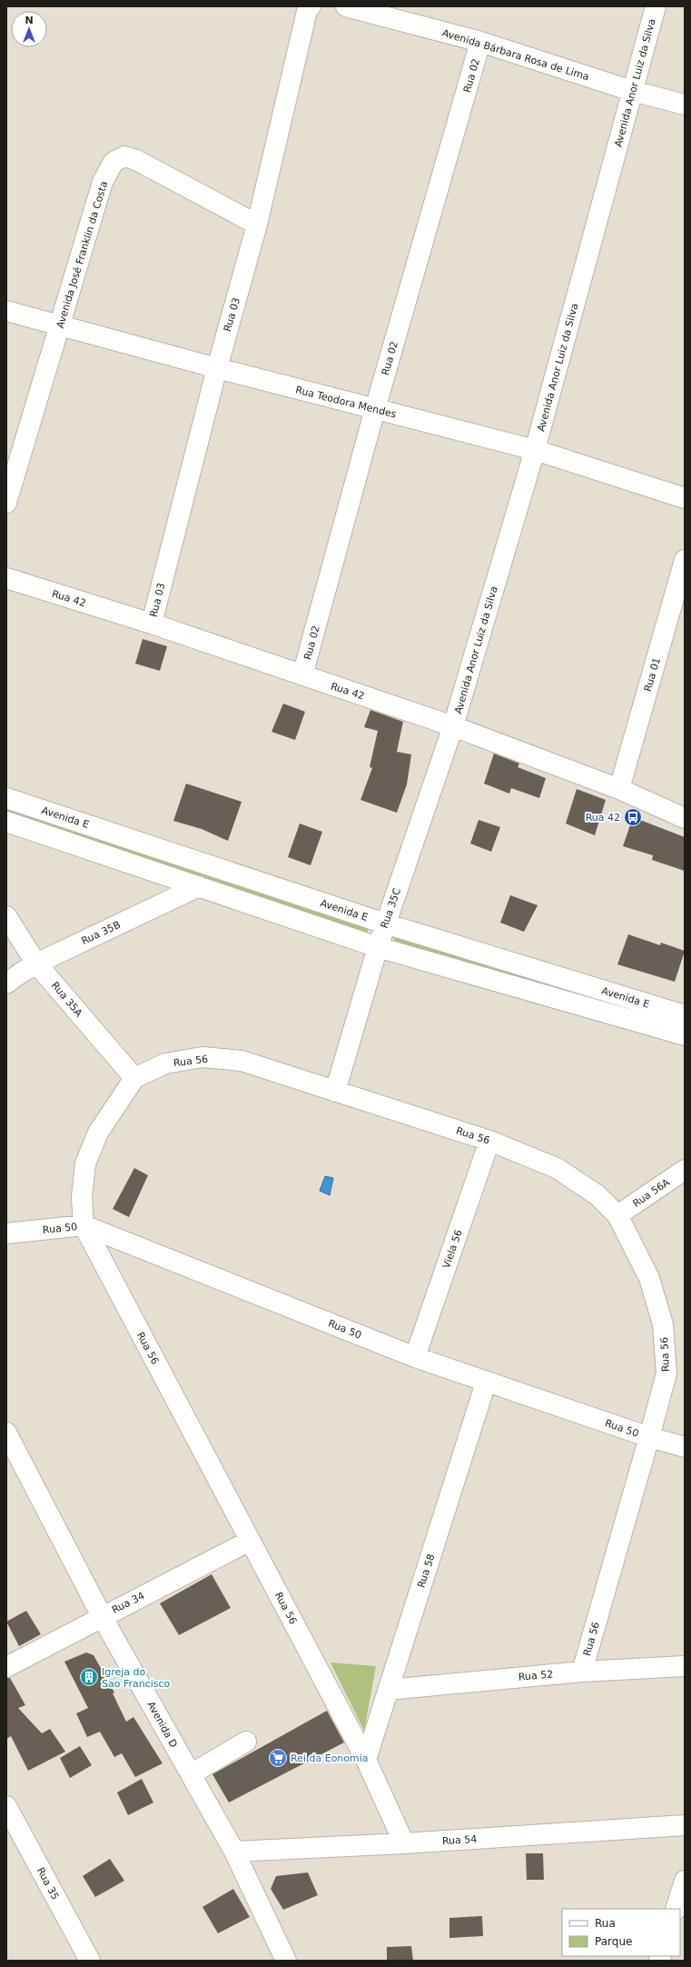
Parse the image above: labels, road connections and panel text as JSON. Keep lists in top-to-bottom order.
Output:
{
  "streets": {
    "street": [
      "Avenida Bárbara Rosa de Lima",
      "Rua 02",
      "Avenida Anor Luiz da Silva",
      "Avenida José Franklin da Costa",
      "Rua 03",
      "Rua Teodora Mendes",
      "Rua 42",
      "Rua 01",
      "Avenida E",
      "Rua 35C",
      "Rua 35B",
      "Rua 35A",
      "Rua 56",
      "Rua 56A",
      "Rua 50",
      "Viela 56",
      "Rua 58",
      "Rua 34",
      "Rua 52",
      "Avenida D",
      "Rua 54",
      "Rua 35"
    ]
  },
  "crossings": [
    ["Avenida Bárbara Rosa de Lima", "Rua 02"],
    ["Avenida Bárbara Rosa de Lima", "Avenida Anor Luiz da Silva"],
    ["Rua 02", "Rua Teodora Mendes"],
    ["Rua 02", "Rua 42"],
    ["Avenida Anor Luiz da Silva", "Rua Teodora Mendes"],
    ["Avenida Anor Luiz da Silva", "Rua 42"],
    ["Avenida Anor Luiz da Silva", "Rua 35C"],
    ["Avenida José Franklin da Costa", "Rua 03"],
    ["Avenida José Franklin da Costa", "Rua Teodora Mendes"],
    ["Rua 03", "Rua Teodora Mendes"],
    ["Rua 03", "Rua 42"],
    ["Rua 42", "Rua 01"],
    ["Rua 42", "Rua 35C"],
    ["Avenida E", "Rua 35C"],
    ["Avenida E", "Rua 35B"],
    ["Rua 35C", "Rua 56"],
    ["Rua 35B", "Rua 35A"],
    ["Rua 35A", "Rua 56"],
    ["Rua 56", "Rua 56A"],
    ["Rua 56", "Rua 50"],
    ["Rua 56", "Viela 56"],
    ["Rua 56", "Rua 58"],
    ["Rua 56", "Rua 34"],
    ["Rua 56", "Rua 52"],
    ["Rua 56", "Rua 54"],
    ["Rua 50", "Viela 56"],
    ["Rua 50", "Rua 58"],
    ["Rua 58", "Rua 52"],
    ["Rua 34", "Avenida D"],
    ["Avenida D", "Rua 54"]
  ],
  "places": {
    "bus stop": ["Rua 42"],
    "building": ["Igreja do Sao Francisco"],
    "supermarket": ["Rei da Eonomia"]
  },
  "legend": ["Rua", "Parque"],
  "north": "top"
}
